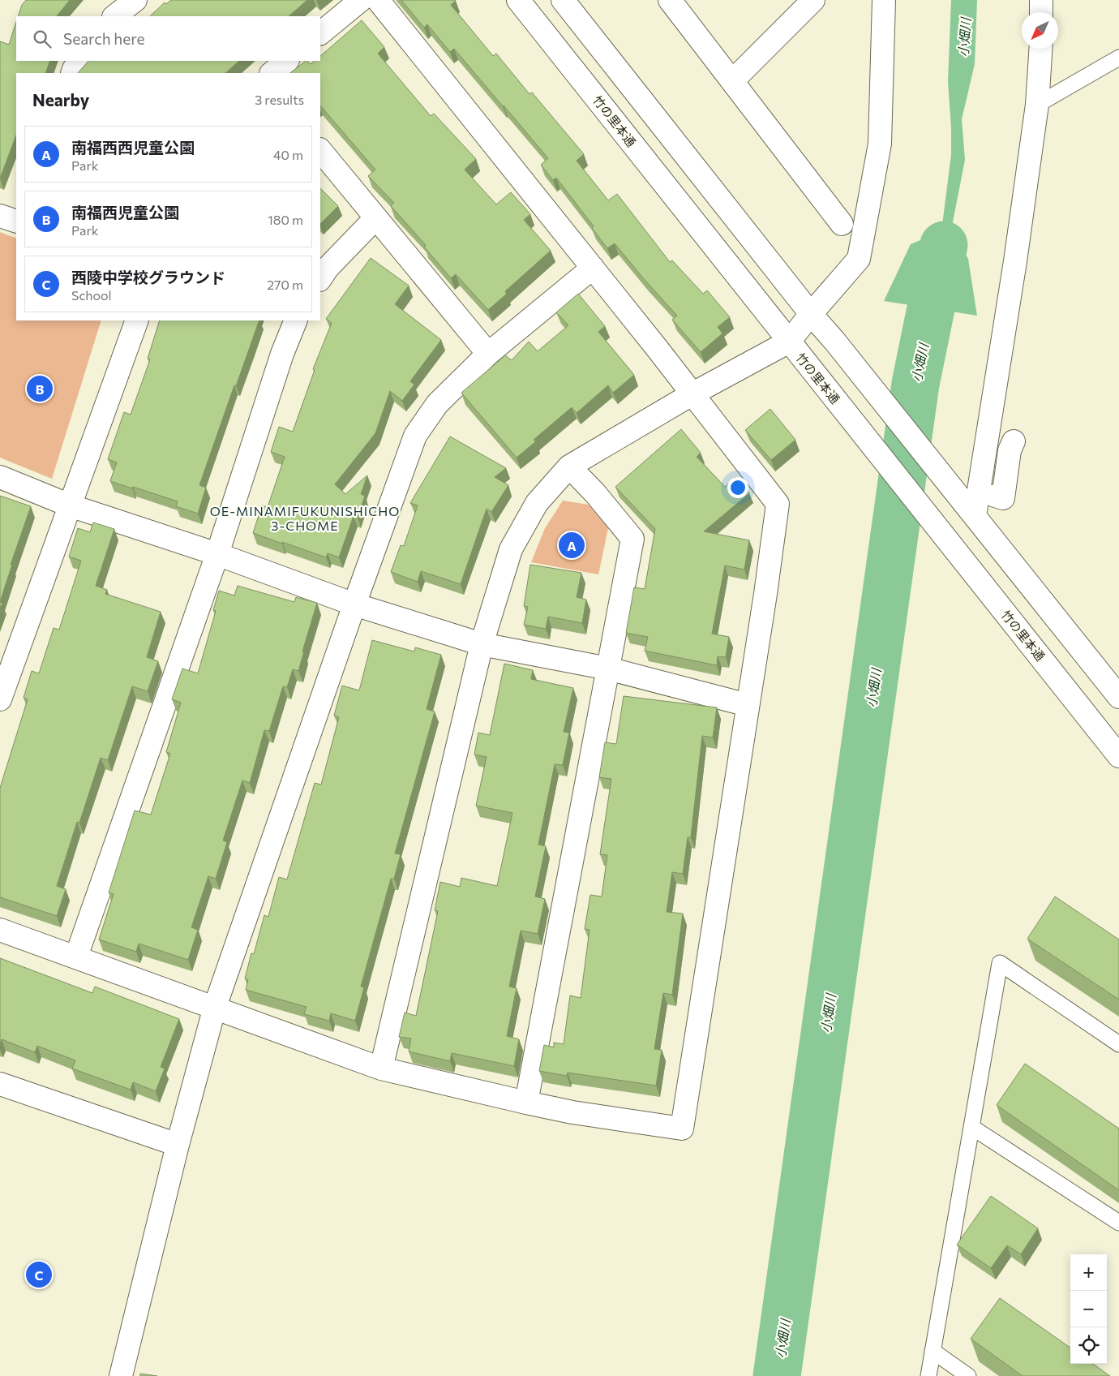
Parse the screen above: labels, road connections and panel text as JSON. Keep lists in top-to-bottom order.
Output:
{
  "streets": {
    "street": ["竹の里本通"]
  },
  "districts": ["OE-MINAMIFUKUNISHICHO 3-CHOME"],
  "water": ["小畑川"],
  "north": "bottom left",
  "page": {
    "search": "Search here",
    "heading": ["Nearby", "3 results"],
    "list": [
      {
        "mark": "A",
        "name": "南福西西児童公園",
        "note": "Park",
        "value": "40 m"
      },
      {
        "mark": "B",
        "name": "南福西児童公園",
        "note": "Park",
        "value": "180 m"
      },
      {
        "mark": "C",
        "name": "西陵中学校グラウンド",
        "note": "School",
        "value": "270 m"
      }
    ],
    "pins": ["B", "A", "C"],
    "map_buttons": ["+", "−"]
  }
}
